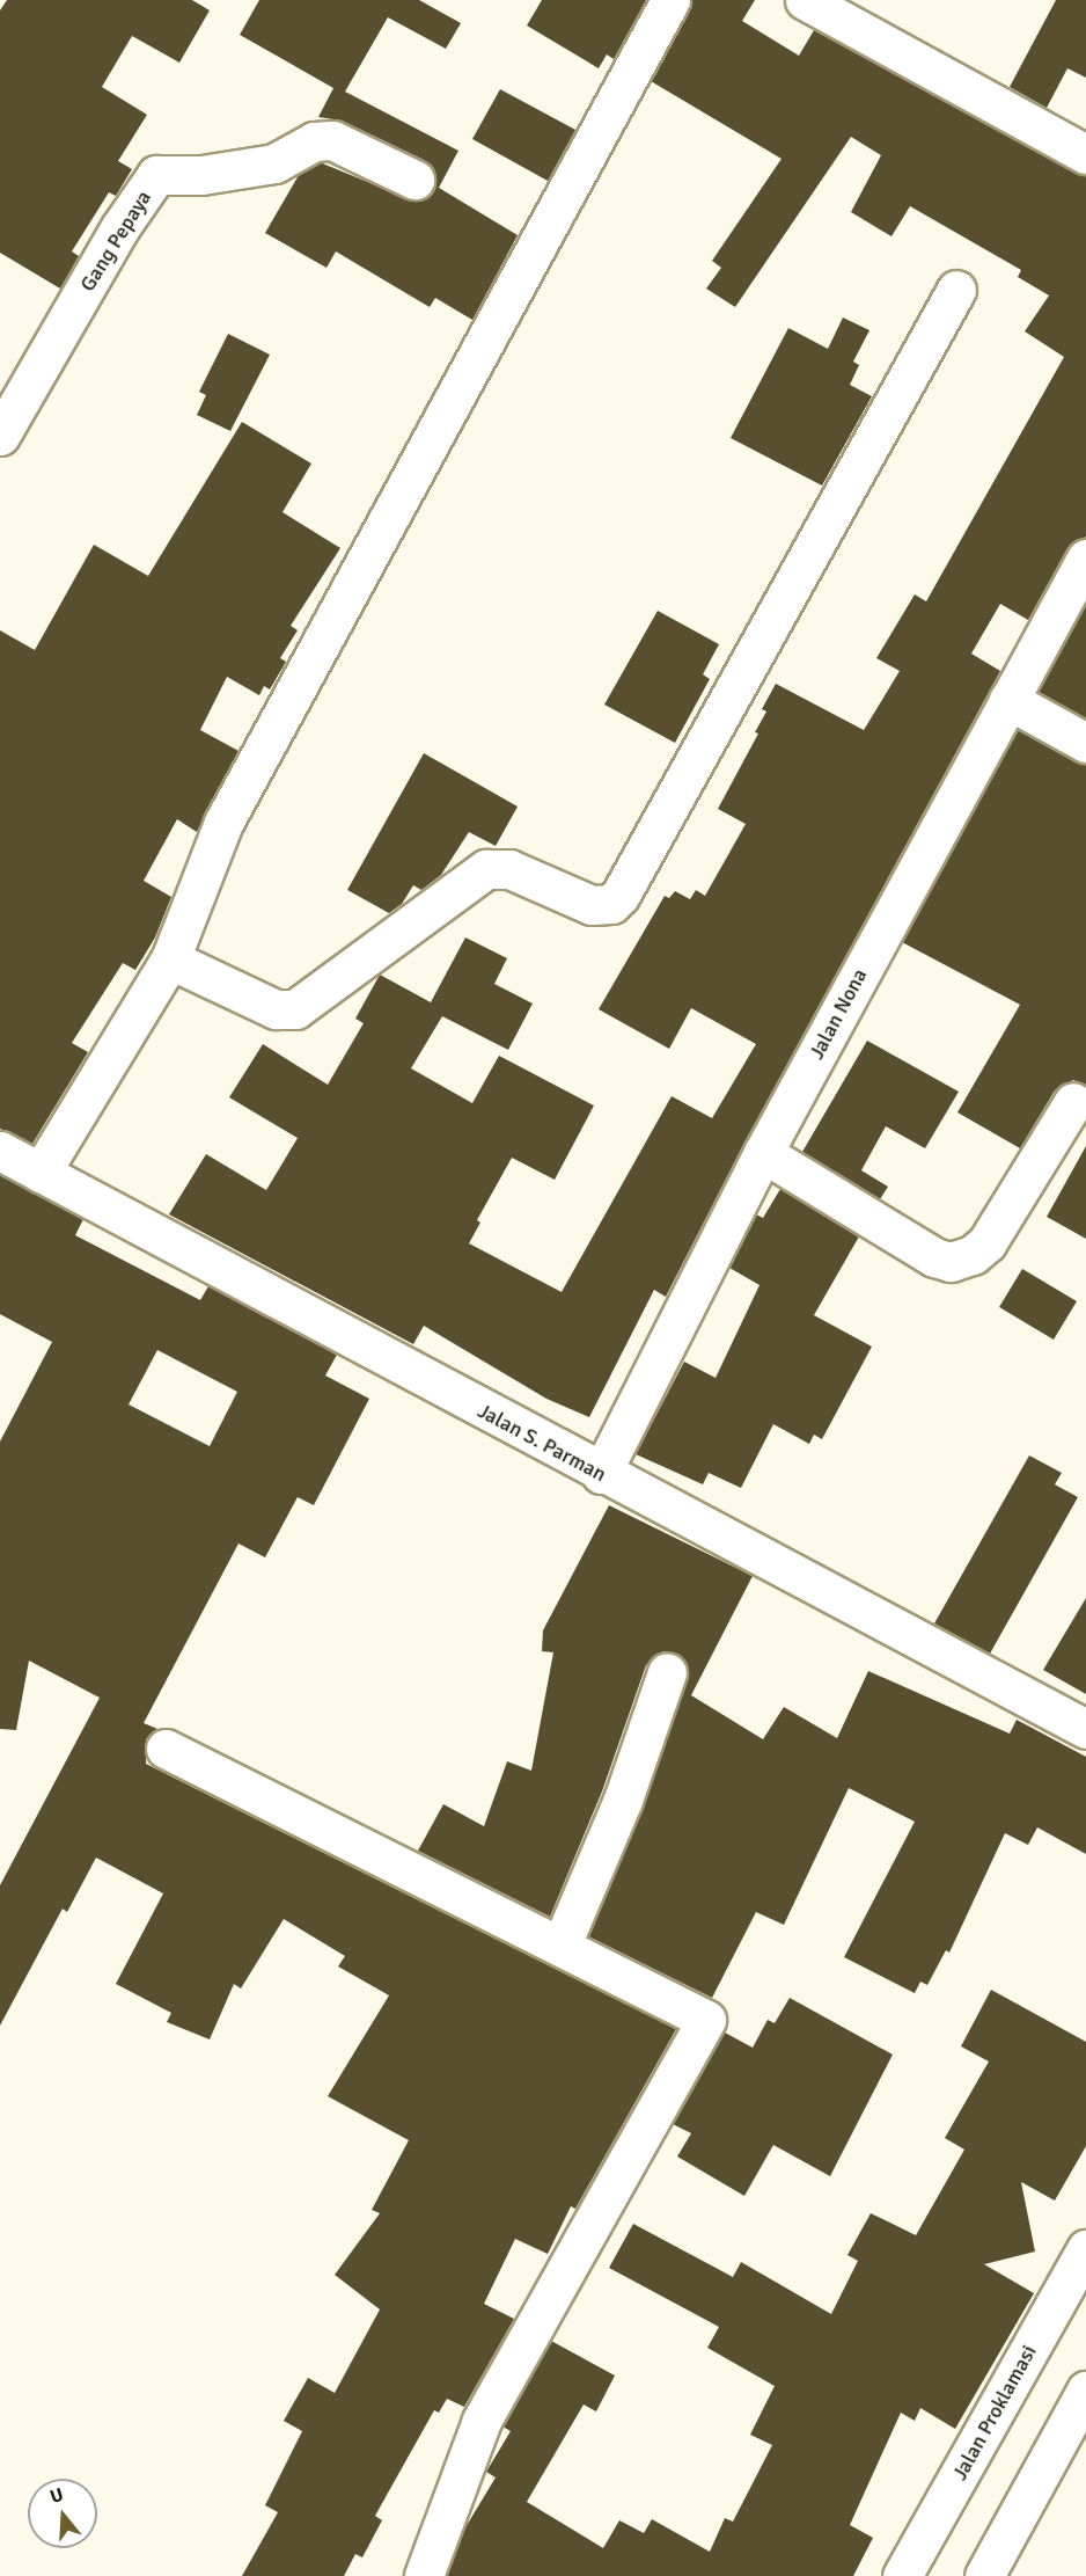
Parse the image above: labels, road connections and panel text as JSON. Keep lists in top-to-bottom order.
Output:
{
  "streets": {
    "street": [
      "Gang Pepaya",
      "Jalan Nona",
      "Jalan S. Parman",
      "Jalan Proklamasi"
    ]
  },
  "crossings": [
    ["Jalan Nona", "Jalan S. Parman"]
  ],
  "north": "top"
}
